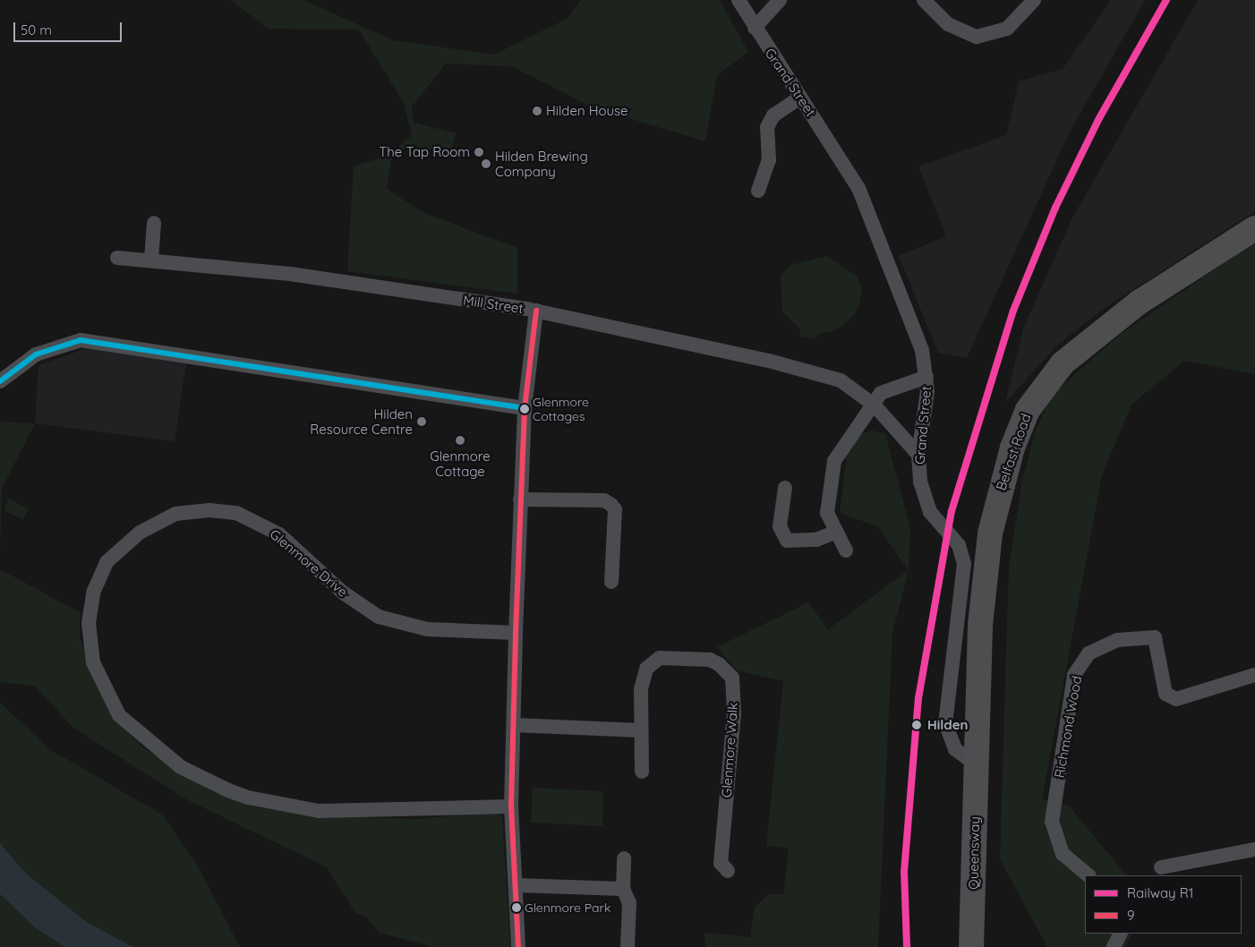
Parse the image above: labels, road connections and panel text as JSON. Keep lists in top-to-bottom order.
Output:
{
  "streets": {
    "highway": ["Belfast Road", "Queensway"],
    "street": [
      "Grand Street",
      "Mill Street",
      "Glenmore Drive",
      "Richmond Wood",
      "Glenmore Walk"
    ]
  },
  "crossings": [
    ["Grand Street", "Mill Street"],
    ["Grand Street", "Belfast Road"],
    ["Grand Street", "Queensway"],
    ["Belfast Road", "Queensway"]
  ],
  "places": [
    "Hilden House",
    "The Tap Room",
    "Hilden Brewing Company",
    "Glenmore Cottages",
    "Hilden Resource Centre",
    "Glenmore Cottage",
    "Hilden",
    "Glenmore Park"
  ],
  "lines": ["rail line R1", "transit line 9"],
  "legend": ["Railway R1", "9"],
  "scale_bar": "50 m"
}
